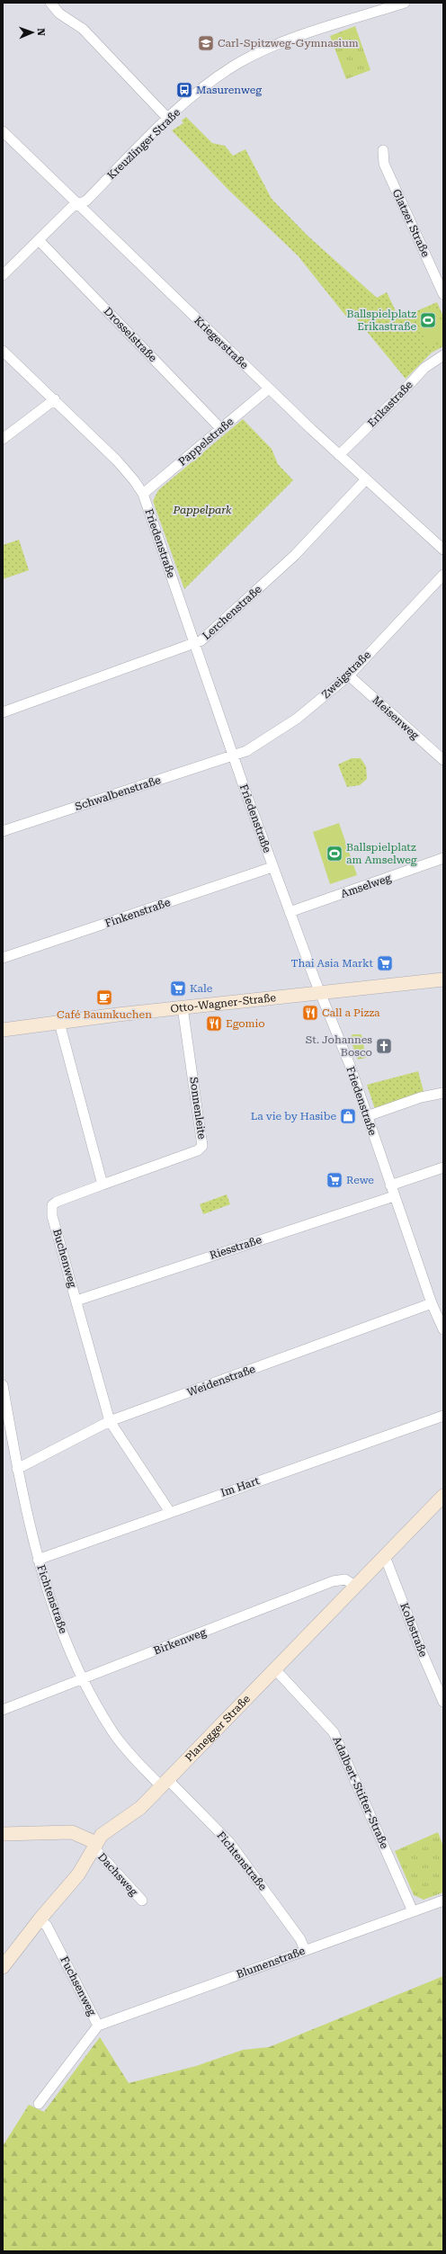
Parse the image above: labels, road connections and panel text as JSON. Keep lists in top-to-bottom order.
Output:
{
  "streets": {
    "street": [
      "Kreuzlinger Straße",
      "Glatzer Straße",
      "Drosselstraße",
      "Kriegerstraße",
      "Erikastraße",
      "Pappelstraße",
      "Friedenstraße",
      "Lerchenstraße",
      "Zweigstraße",
      "Meisenweg",
      "Schwalbenstraße",
      "Amselweg",
      "Finkenstraße",
      "Otto-Wagner-Straße",
      "Sonnenleite",
      "Riesstraße",
      "Buchenweg",
      "Weidenstraße",
      "Im Hart",
      "Fichtenstraße",
      "Kolbstraße",
      "Birkenweg",
      "Planegger Straße",
      "Adalbert-Stifter-Straße",
      "Dachsweg",
      "Blumenstraße",
      "Fuchsenweg"
    ]
  },
  "crossings": [
    ["Kreuzlinger Straße", "Drosselstraße"],
    ["Kreuzlinger Straße", "Kriegerstraße"],
    ["Drosselstraße", "Pappelstraße"],
    ["Kriegerstraße", "Erikastraße"],
    ["Kriegerstraße", "Pappelstraße"],
    ["Kriegerstraße", "Lerchenstraße"],
    ["Pappelstraße", "Friedenstraße"],
    ["Friedenstraße", "Lerchenstraße"],
    ["Friedenstraße", "Zweigstraße"],
    ["Friedenstraße", "Schwalbenstraße"],
    ["Friedenstraße", "Amselweg"],
    ["Friedenstraße", "Finkenstraße"],
    ["Friedenstraße", "Otto-Wagner-Straße"],
    ["Friedenstraße", "Riesstraße"],
    ["Friedenstraße", "Weidenstraße"],
    ["Zweigstraße", "Meisenweg"],
    ["Zweigstraße", "Schwalbenstraße"],
    ["Otto-Wagner-Straße", "Sonnenleite"],
    ["Sonnenleite", "Buchenweg"],
    ["Riesstraße", "Buchenweg"],
    ["Buchenweg", "Weidenstraße"],
    ["Buchenweg", "Im Hart"],
    ["Weidenstraße", "Fichtenstraße"],
    ["Im Hart", "Fichtenstraße"],
    ["Fichtenstraße", "Birkenweg"],
    ["Fichtenstraße", "Planegger Straße"],
    ["Fichtenstraße", "Blumenstraße"],
    ["Kolbstraße", "Planegger Straße"],
    ["Birkenweg", "Planegger Straße"],
    ["Planegger Straße", "Adalbert-Stifter-Straße"],
    ["Planegger Straße", "Dachsweg"],
    ["Planegger Straße", "Fuchsenweg"],
    ["Adalbert-Stifter-Straße", "Blumenstraße"],
    ["Blumenstraße", "Fuchsenweg"]
  ],
  "parks": ["Pappelpark"],
  "places": {
    "school or university": ["Carl-Spitzweg-Gymnasium"],
    "bus stop": ["Masurenweg"],
    "sports": ["Ballspielplatz Erikastraße", "Ballspielplatz am Amselweg"],
    "supermarket": ["Thai Asia Markt", "Kale", "Rewe"],
    "cafe": ["Café Baumkuchen"],
    "restaurant": ["Call a Pizza", "Egomio"],
    "church": ["St. Johannes Bosco"],
    "shop": ["La vie by Hasibe"]
  },
  "north": "right"
}
